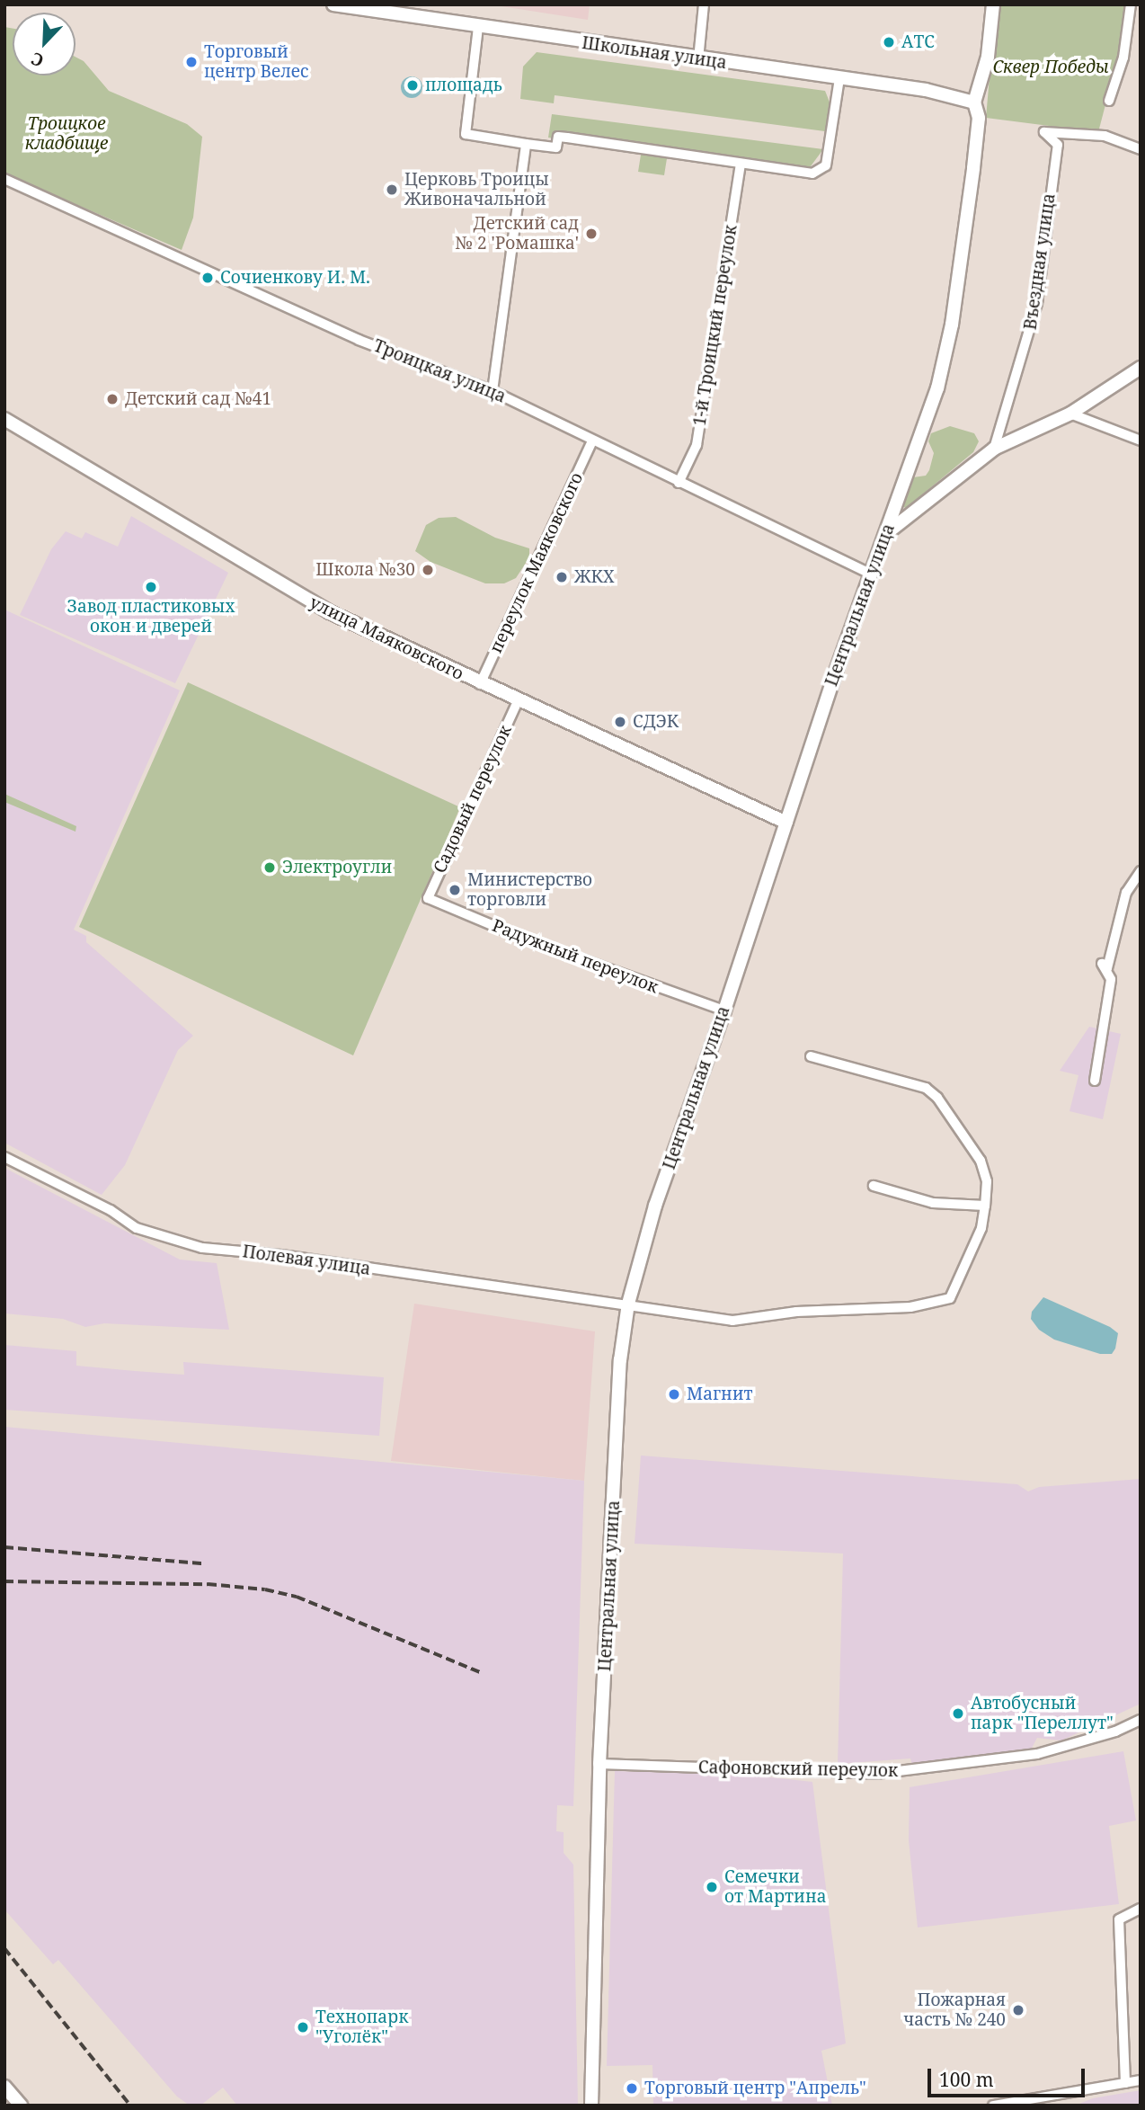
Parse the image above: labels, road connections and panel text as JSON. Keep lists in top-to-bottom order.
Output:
{
  "streets": {
    "main road": ["Школьная улица", "Центральная улица", "улица Маяковского"],
    "street": [
      "Въездная улица",
      "1-й Троицкий переулок",
      "Троицкая улица",
      "переулок Маяковского",
      "Садовый переулок",
      "Радужный переулок",
      "Полевая улица",
      "Сафоновский переулок"
    ]
  },
  "crossings": [
    ["Школьная улица", "Центральная улица"],
    ["1-й Троицкий переулок", "Троицкая улица"],
    ["Троицкая улица", "переулок Маяковского"],
    ["Троицкая улица", "Центральная улица"],
    ["переулок Маяковского", "улица Маяковского"],
    ["Центральная улица", "улица Маяковского"],
    ["Центральная улица", "Радужный переулок"],
    ["Центральная улица", "Полевая улица"],
    ["Центральная улица", "Сафоновский переулок"],
    ["улица Маяковского", "Садовый переулок"],
    ["Садовый переулок", "Радужный переулок"]
  ],
  "parks": ["Сквер Победы", "Троицкое кладбище"],
  "places": [
    "АТС",
    "Торговый центр Велес",
    "площадь",
    "Церковь Троицы Живоначальной",
    "Детский сад № 2 'Ромашка'",
    "Сочиенкову И. М.",
    "Детский сад №41",
    "Школа №30",
    "ЖКХ",
    "Завод пластиковых окон и дверей",
    "СДЭК",
    "Электроугли",
    "Министерство торговли",
    "Магнит",
    "Автобусный парк \"Переллут\"",
    "Семечки от Мартина",
    "Пожарная часть № 240",
    "Технопарк \"Уголёк\"",
    "Торговый центр \"Апрель\""
  ],
  "scale_bar": "100 m",
  "north": "bottom left"
}
